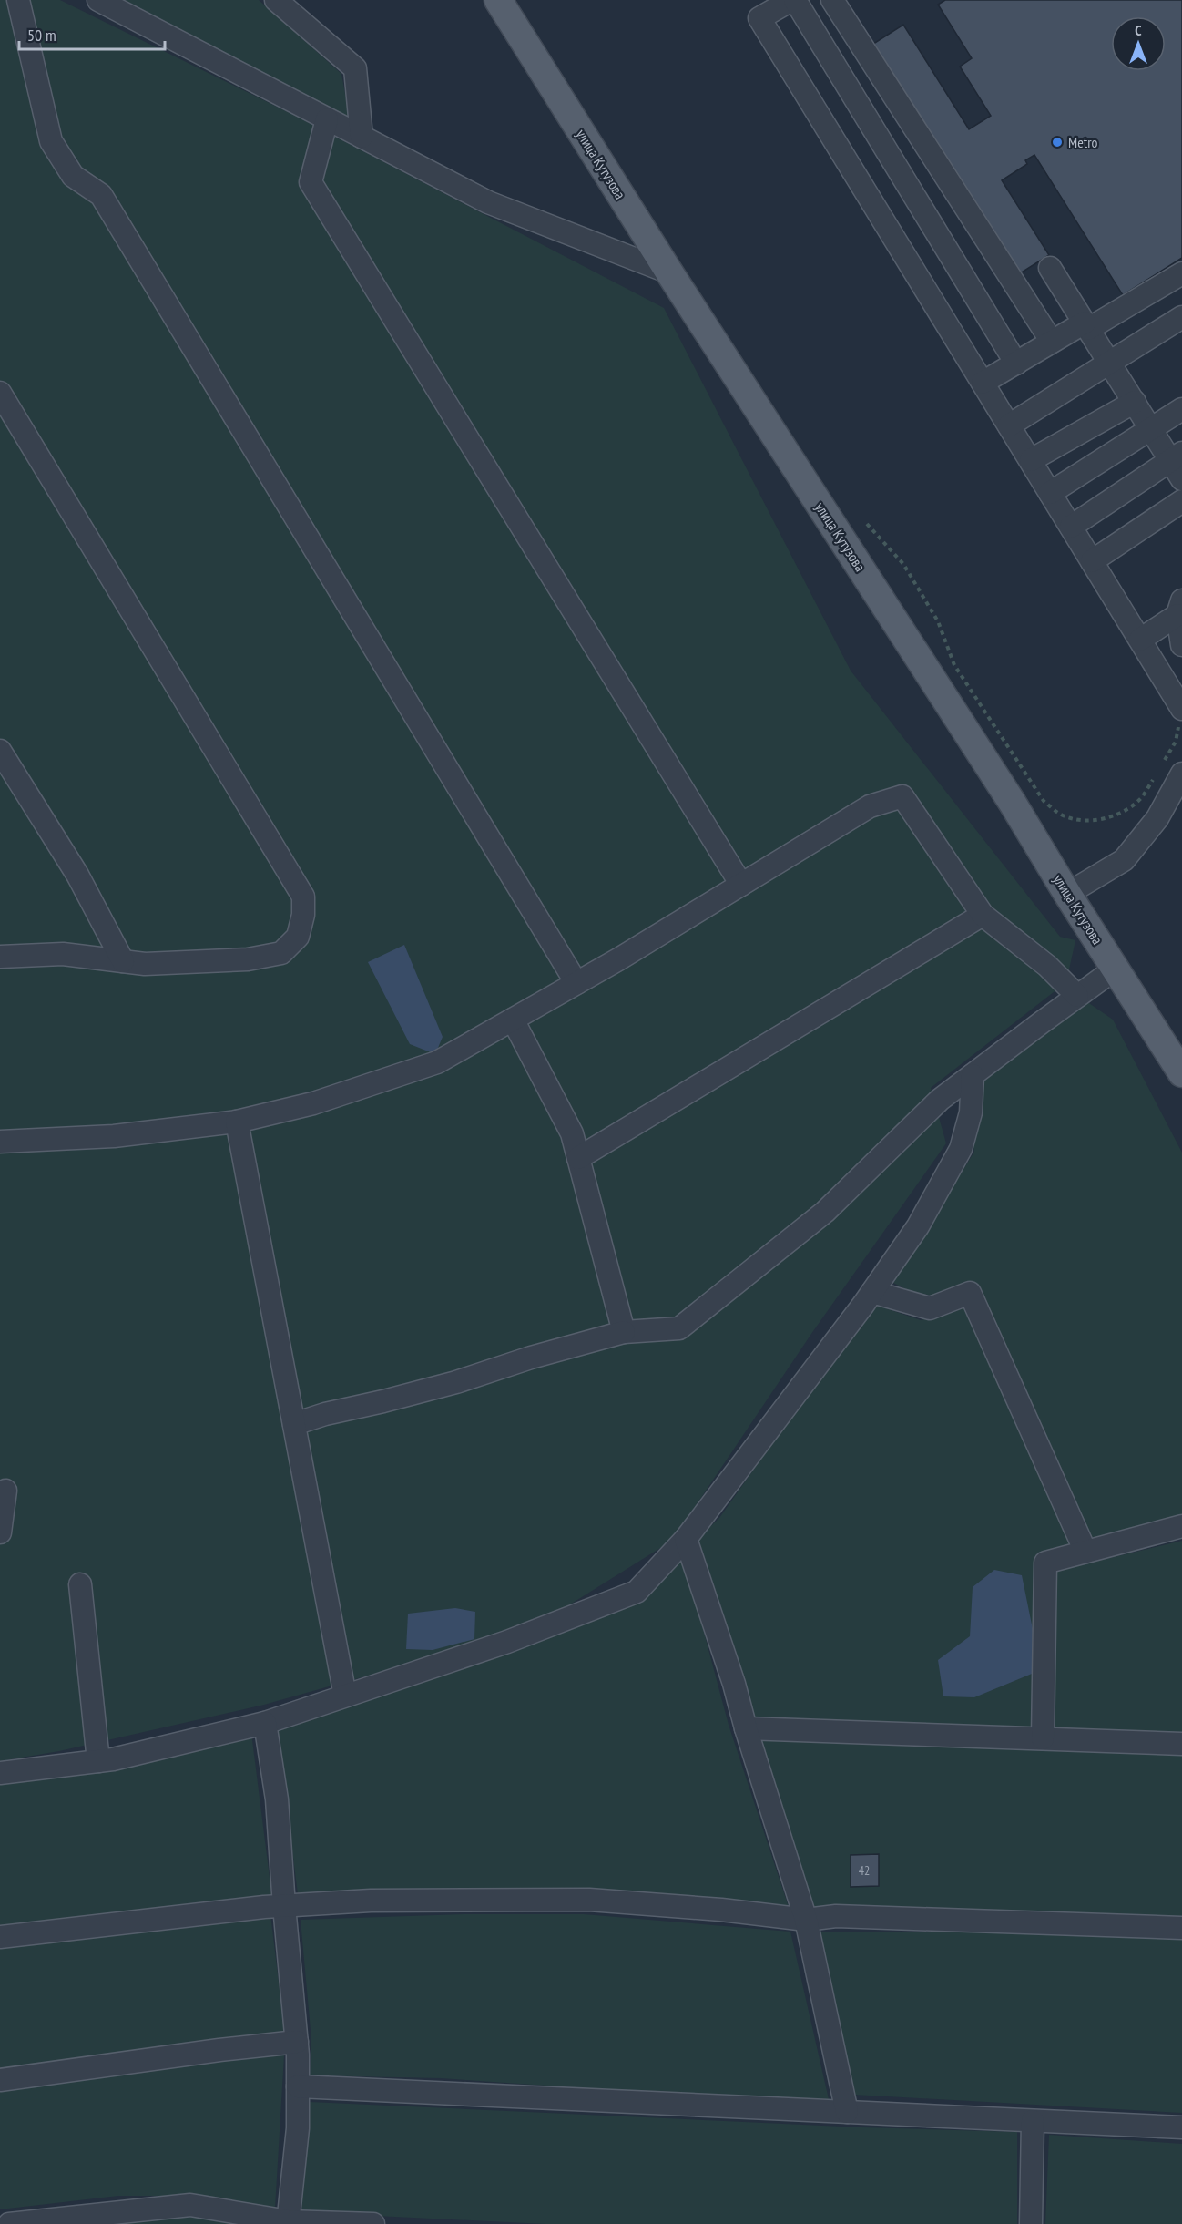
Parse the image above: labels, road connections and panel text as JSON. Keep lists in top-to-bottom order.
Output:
{
  "streets": {
    "main road": ["улица Кутузова"]
  },
  "places": ["Metro"],
  "house_numbers": ["42"],
  "scale_bar": "50 m",
  "north": "top"
}
